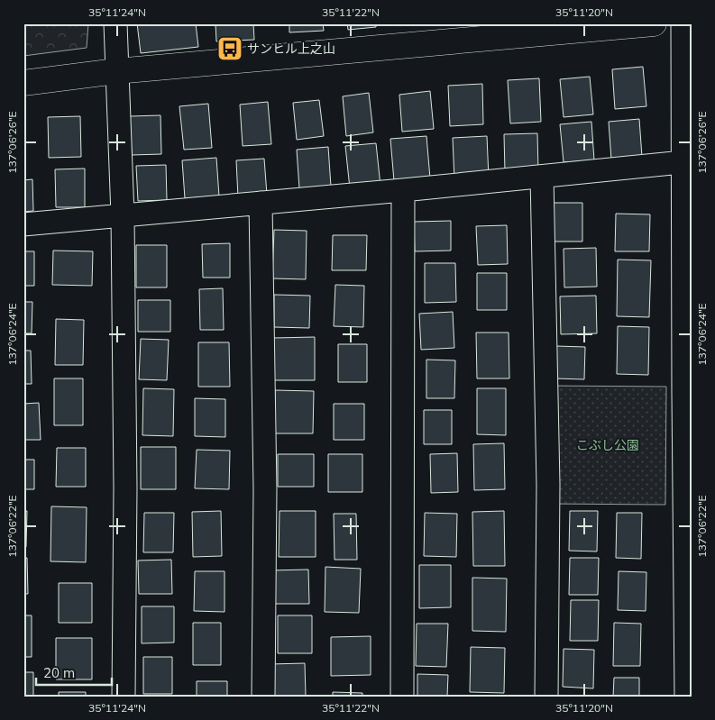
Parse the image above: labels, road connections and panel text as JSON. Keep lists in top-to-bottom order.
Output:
{
  "parks": ["こぶし公園"],
  "places": {
    "bus stop": ["サンヒル上之山"]
  },
  "scale_bar": "20 m",
  "coordinates": [
    "35°11'24\"N",
    "35°11'22\"N",
    "35°11'20\"N",
    "137°06'26\"E",
    "137°06'24\"E",
    "137°06'22\"E"
  ]
}
